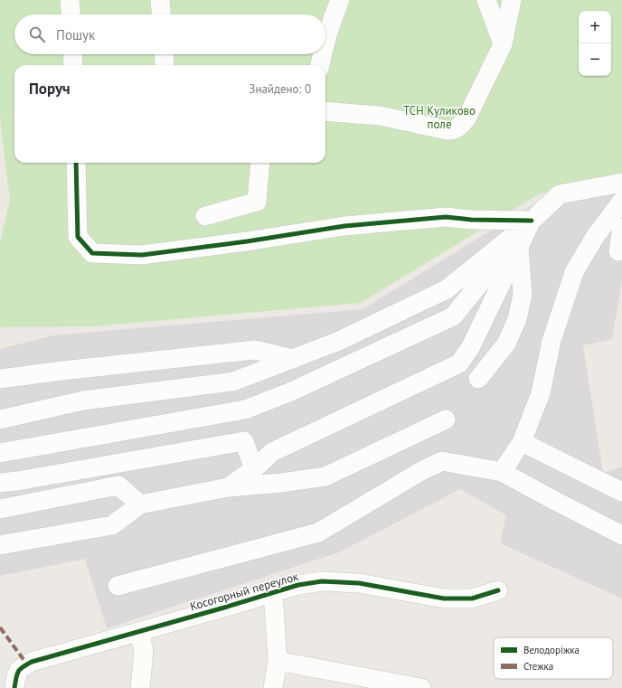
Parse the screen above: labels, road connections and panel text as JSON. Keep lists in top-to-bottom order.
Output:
{
  "streets": {
    "street": ["Косогорный переулок"]
  },
  "parks": ["ТСН Куликово поле"],
  "legend": ["Велодоріжка", "Стежка"],
  "page": {
    "map_buttons": ["+", "−"],
    "search": "Пошук",
    "heading": ["Поруч", "Знайдено: 0"]
  }
}
